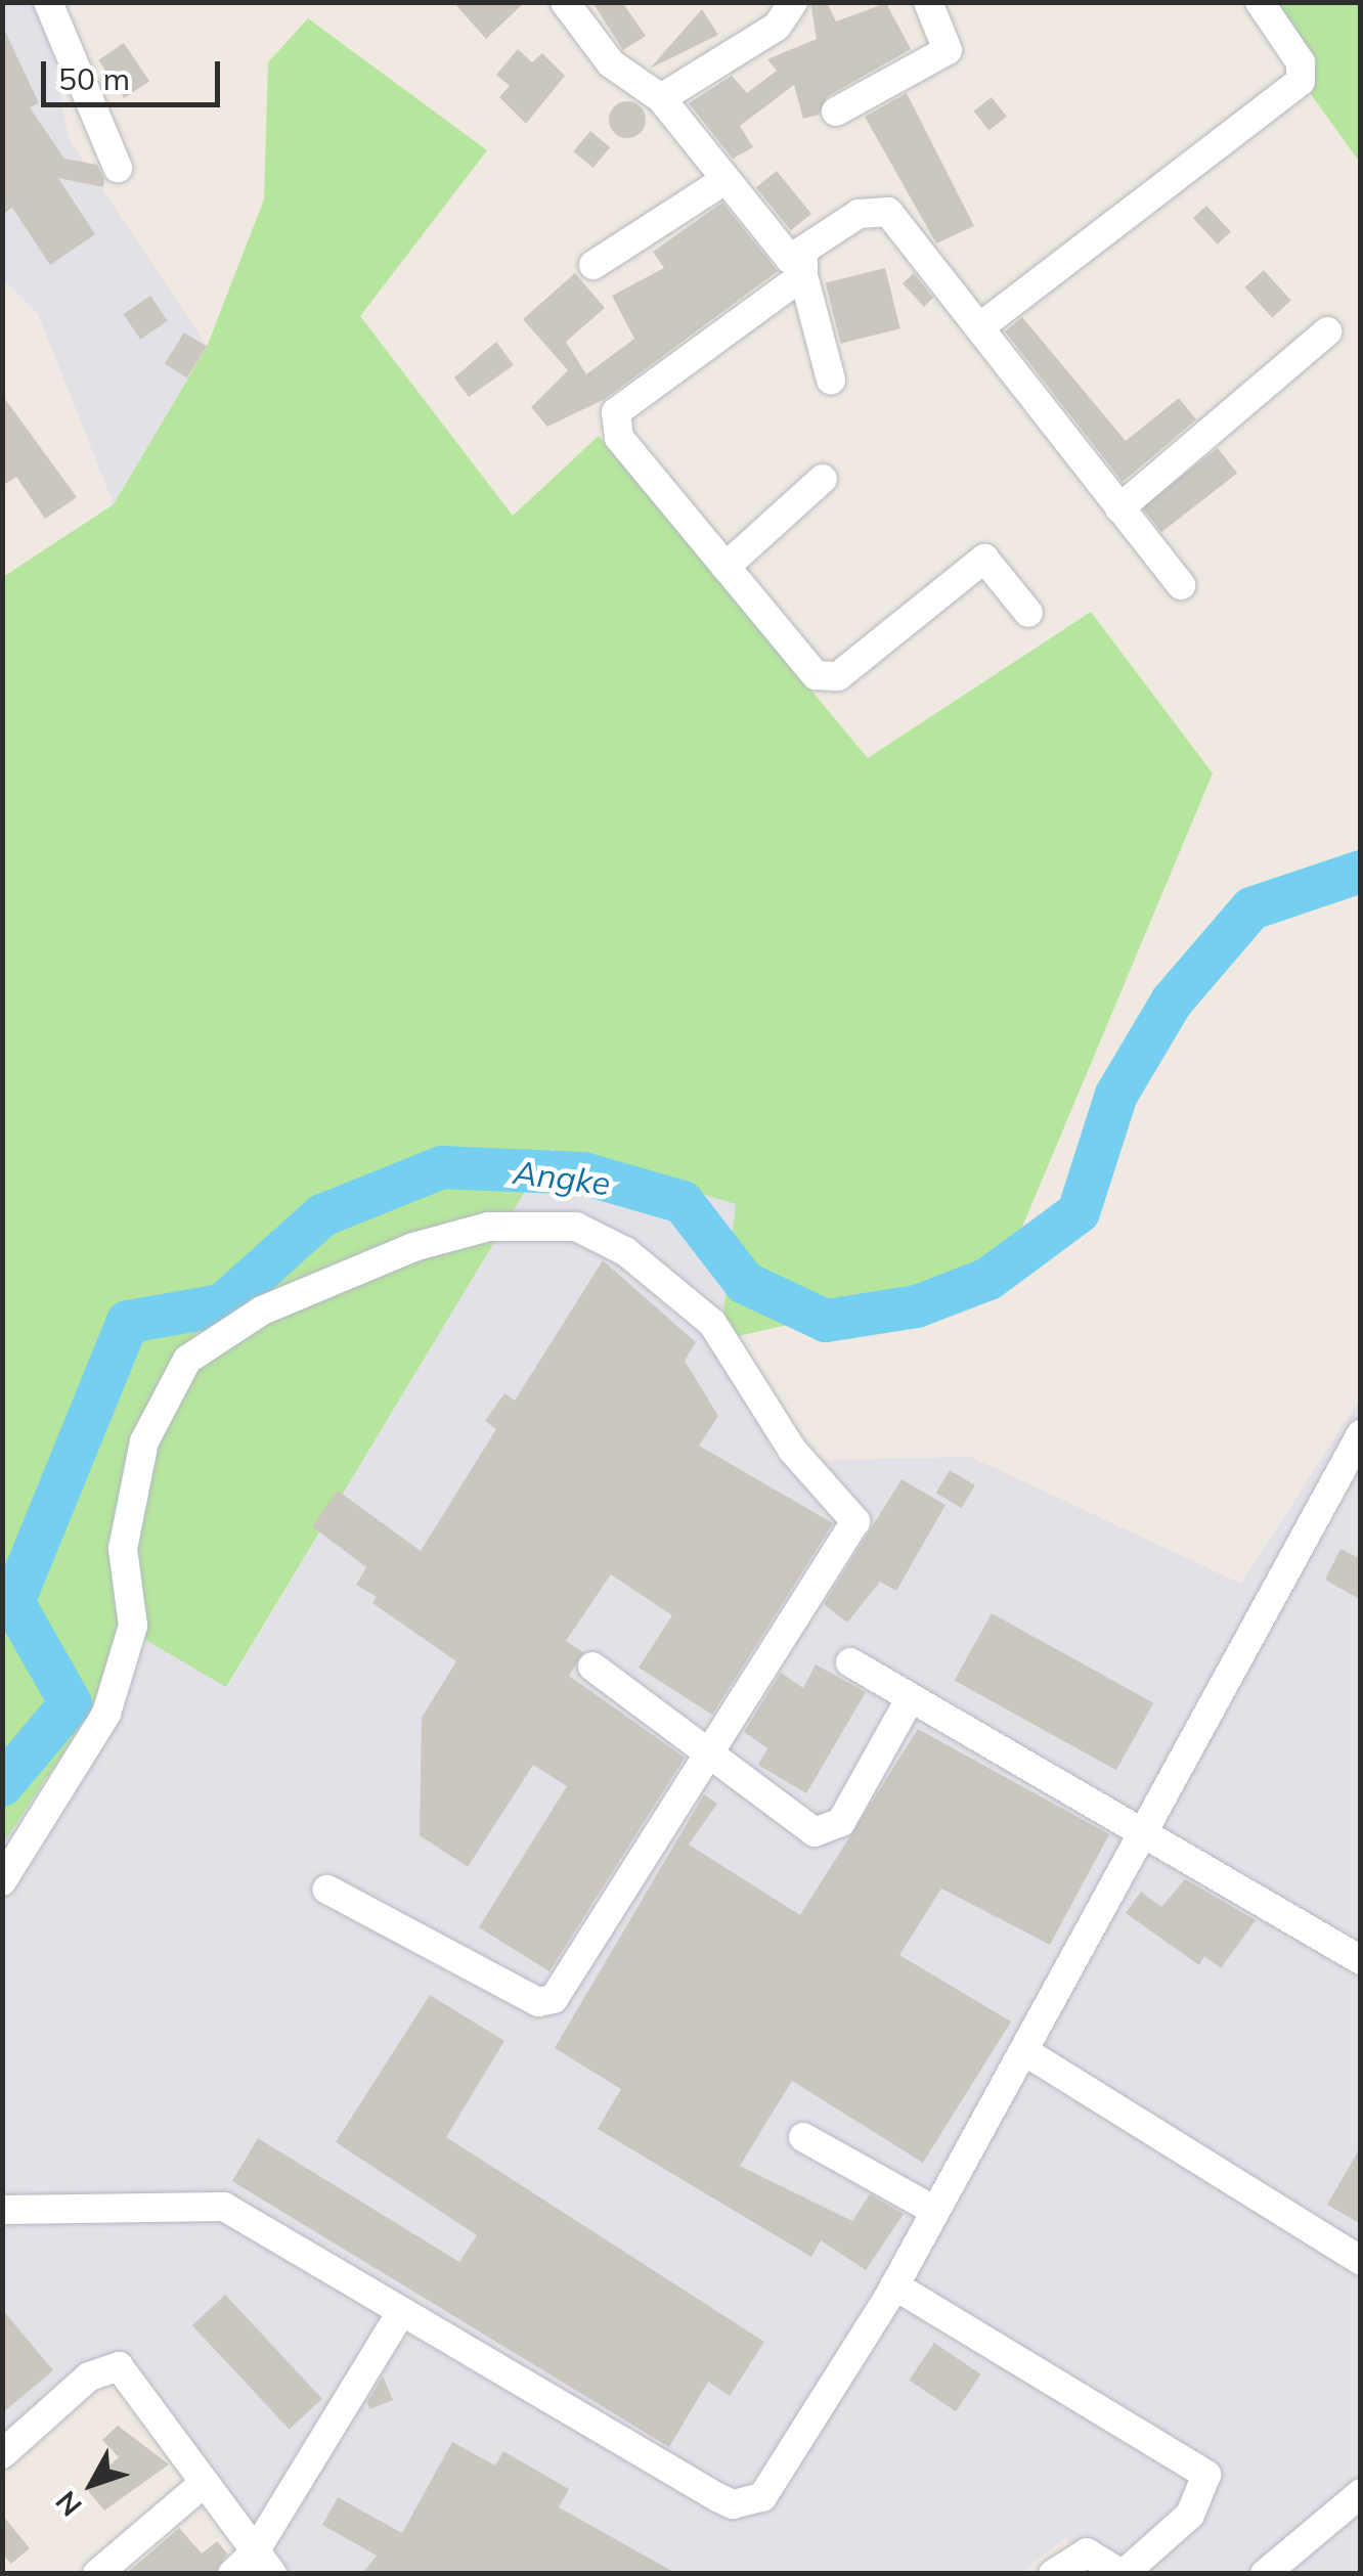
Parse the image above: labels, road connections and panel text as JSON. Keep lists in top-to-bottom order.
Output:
{
  "water": ["Angke"],
  "scale_bar": "50 m",
  "north": "bottom left"
}
